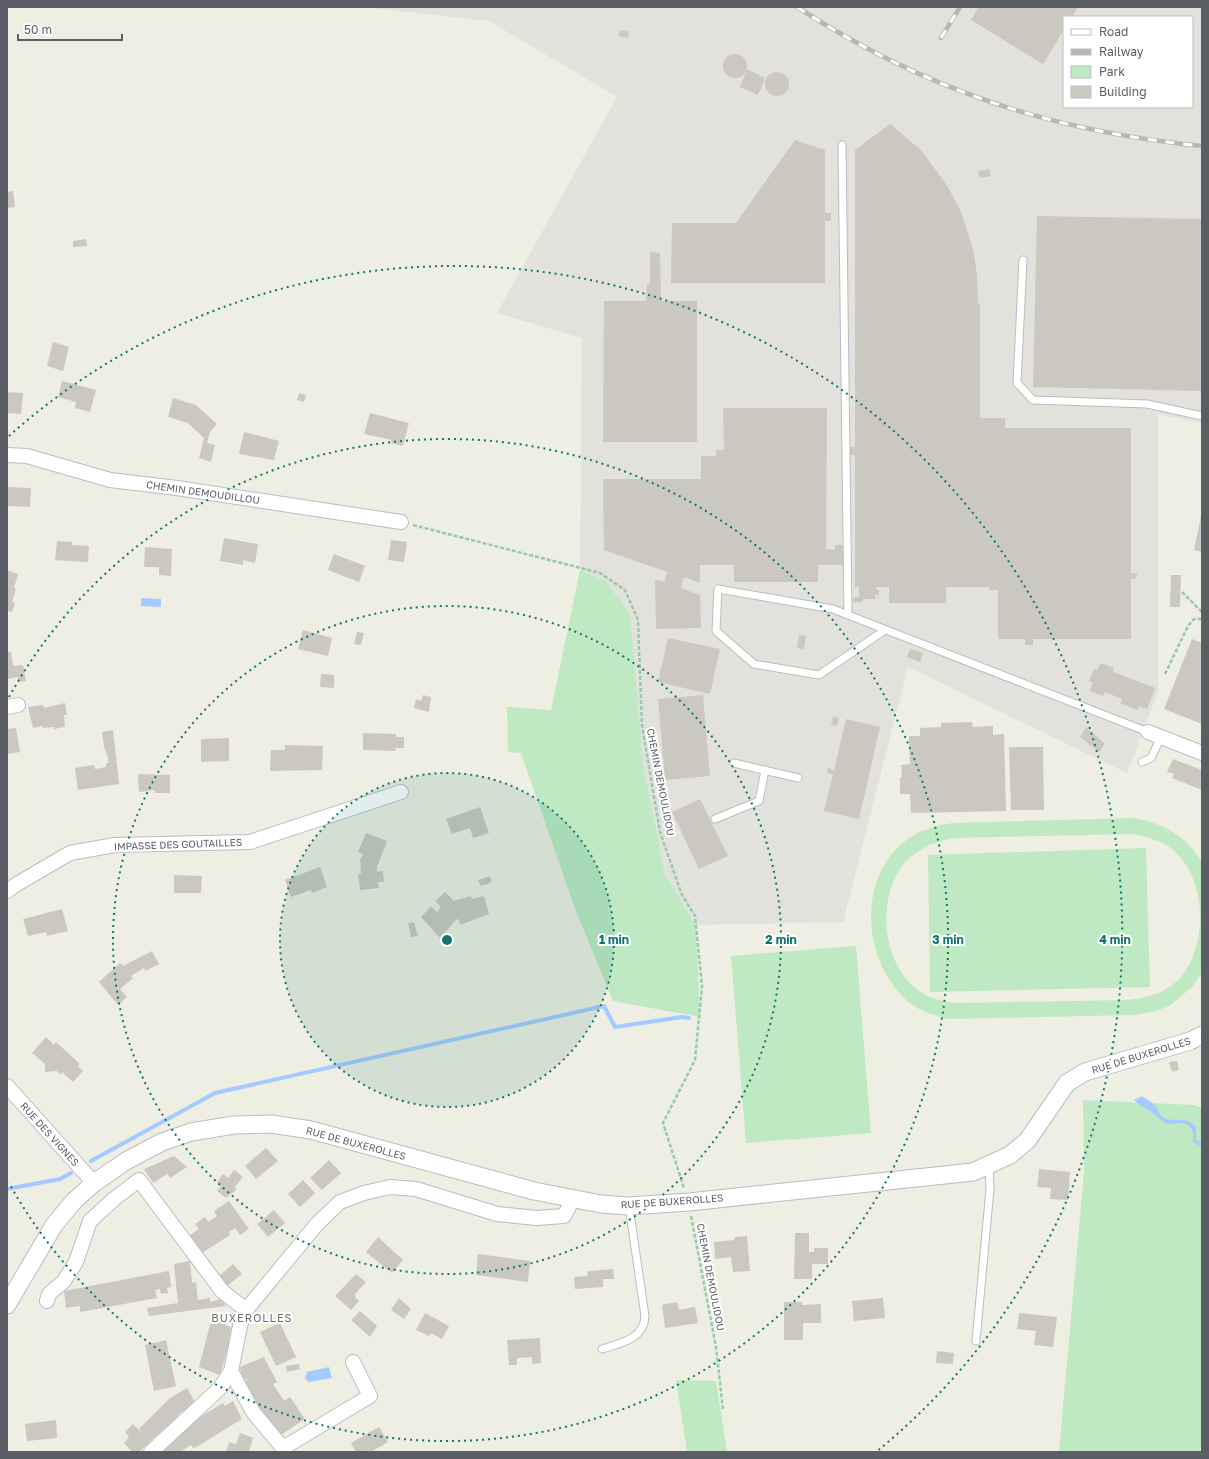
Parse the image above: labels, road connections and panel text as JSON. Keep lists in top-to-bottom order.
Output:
{
  "streets": {
    "street": [
      "CHEMIN DEMOUDILLOU",
      "IMPASSE DES GOUTAILLES",
      "RUE DE BUXEROLLES",
      "RUE DES VIGNES"
    ],
    "path": ["CHEMIN DEMOULIDOU"]
  },
  "crossings": [
    ["CHEMIN DEMOUDILLOU", "CHEMIN DEMOULIDOU"],
    ["CHEMIN DEMOULIDOU", "RUE DE BUXEROLLES"],
    ["RUE DE BUXEROLLES", "RUE DES VIGNES"]
  ],
  "districts": ["BUXEROLLES"],
  "legend": [
    "Road",
    "Railway",
    "Park",
    "Building"
  ],
  "scale_bar": "50 m",
  "rings": [
    "1 min",
    "2 min",
    "3 min",
    "4 min"
  ]
}
